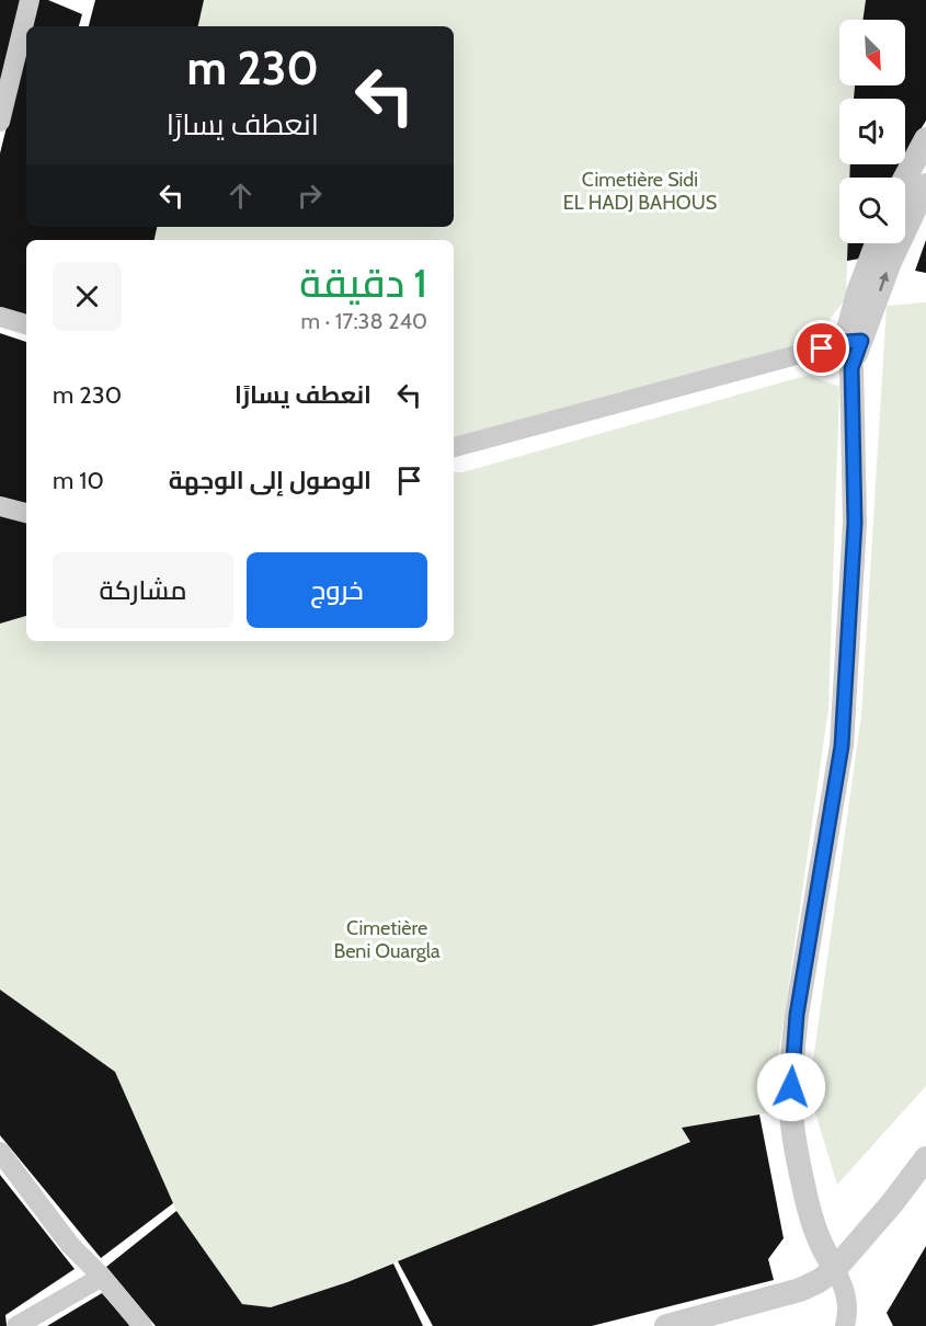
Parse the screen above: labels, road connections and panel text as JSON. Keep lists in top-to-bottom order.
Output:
{
  "parks": ["Cimetière Sidi EL HADJ BAHOUS", "Cimetière Beni Ouargla"],
  "north": "bottom right",
  "page": {
    "turn": ["230 m", "انعطف يسارًا"],
    "heading": ["1 دقيقة", "240 m · 17:38"],
    "list": [
      {
        "name": "انعطف يسارًا",
        "value": "230 m"
      },
      {
        "name": "الوصول إلى الوجهة",
        "value": "10 m"
      }
    ],
    "buttons": ["خروج", "مشاركة"]
  }
}
